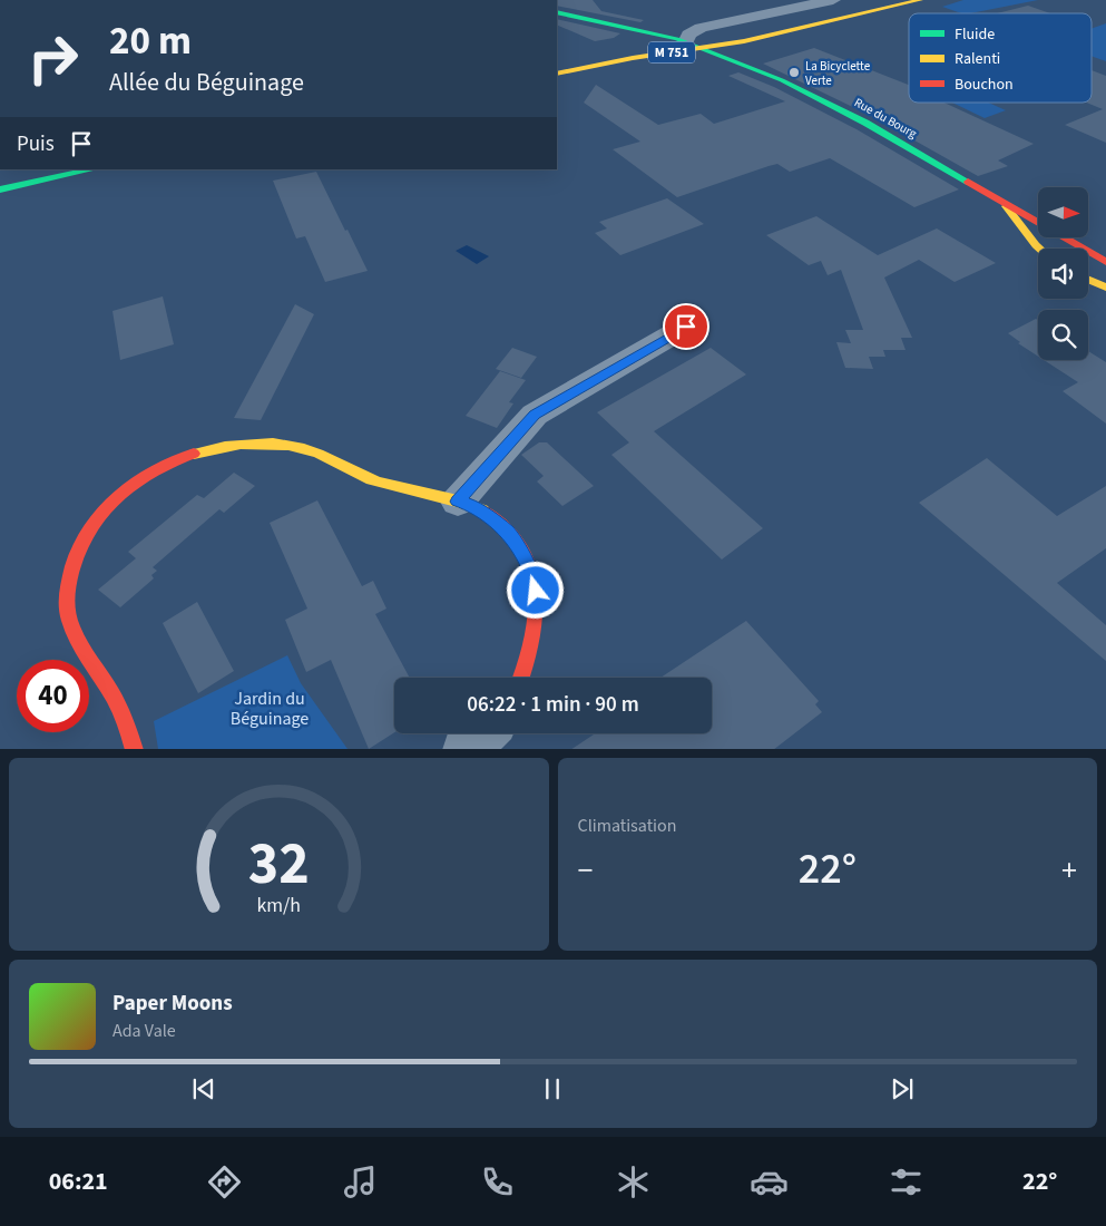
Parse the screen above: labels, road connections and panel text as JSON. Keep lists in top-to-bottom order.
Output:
{
  "streets": {
    "street": ["M 751", "Rue du Bourg"]
  },
  "crossings": [
    ["M 751", "Rue du Bourg"]
  ],
  "parks": ["Jardin du Béguinage"],
  "places": ["La Bicyclette Verte"],
  "legend": ["Fluide", "Ralenti", "Bouchon"],
  "north": "right",
  "page": {
    "turn": ["20 m", "Allée du Béguinage"],
    "then": "Puis",
    "limit": "40",
    "trip": "06:22 · 1 min · 90 m",
    "tile": "Climatisation",
    "heat": ["−", "22°", "+"],
    "song": ["Paper Moons", "Ada Vale"],
    "tabs": ["06:21", "22°"],
    "gauge": ["32", "km/h"]
  }
}
